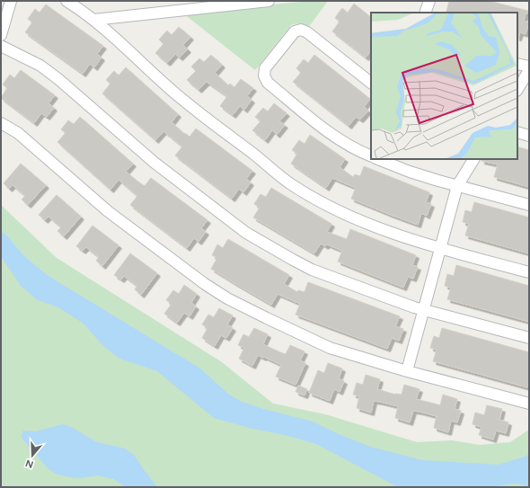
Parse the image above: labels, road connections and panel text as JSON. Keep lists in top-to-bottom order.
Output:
{
  "north": "bottom"
}
